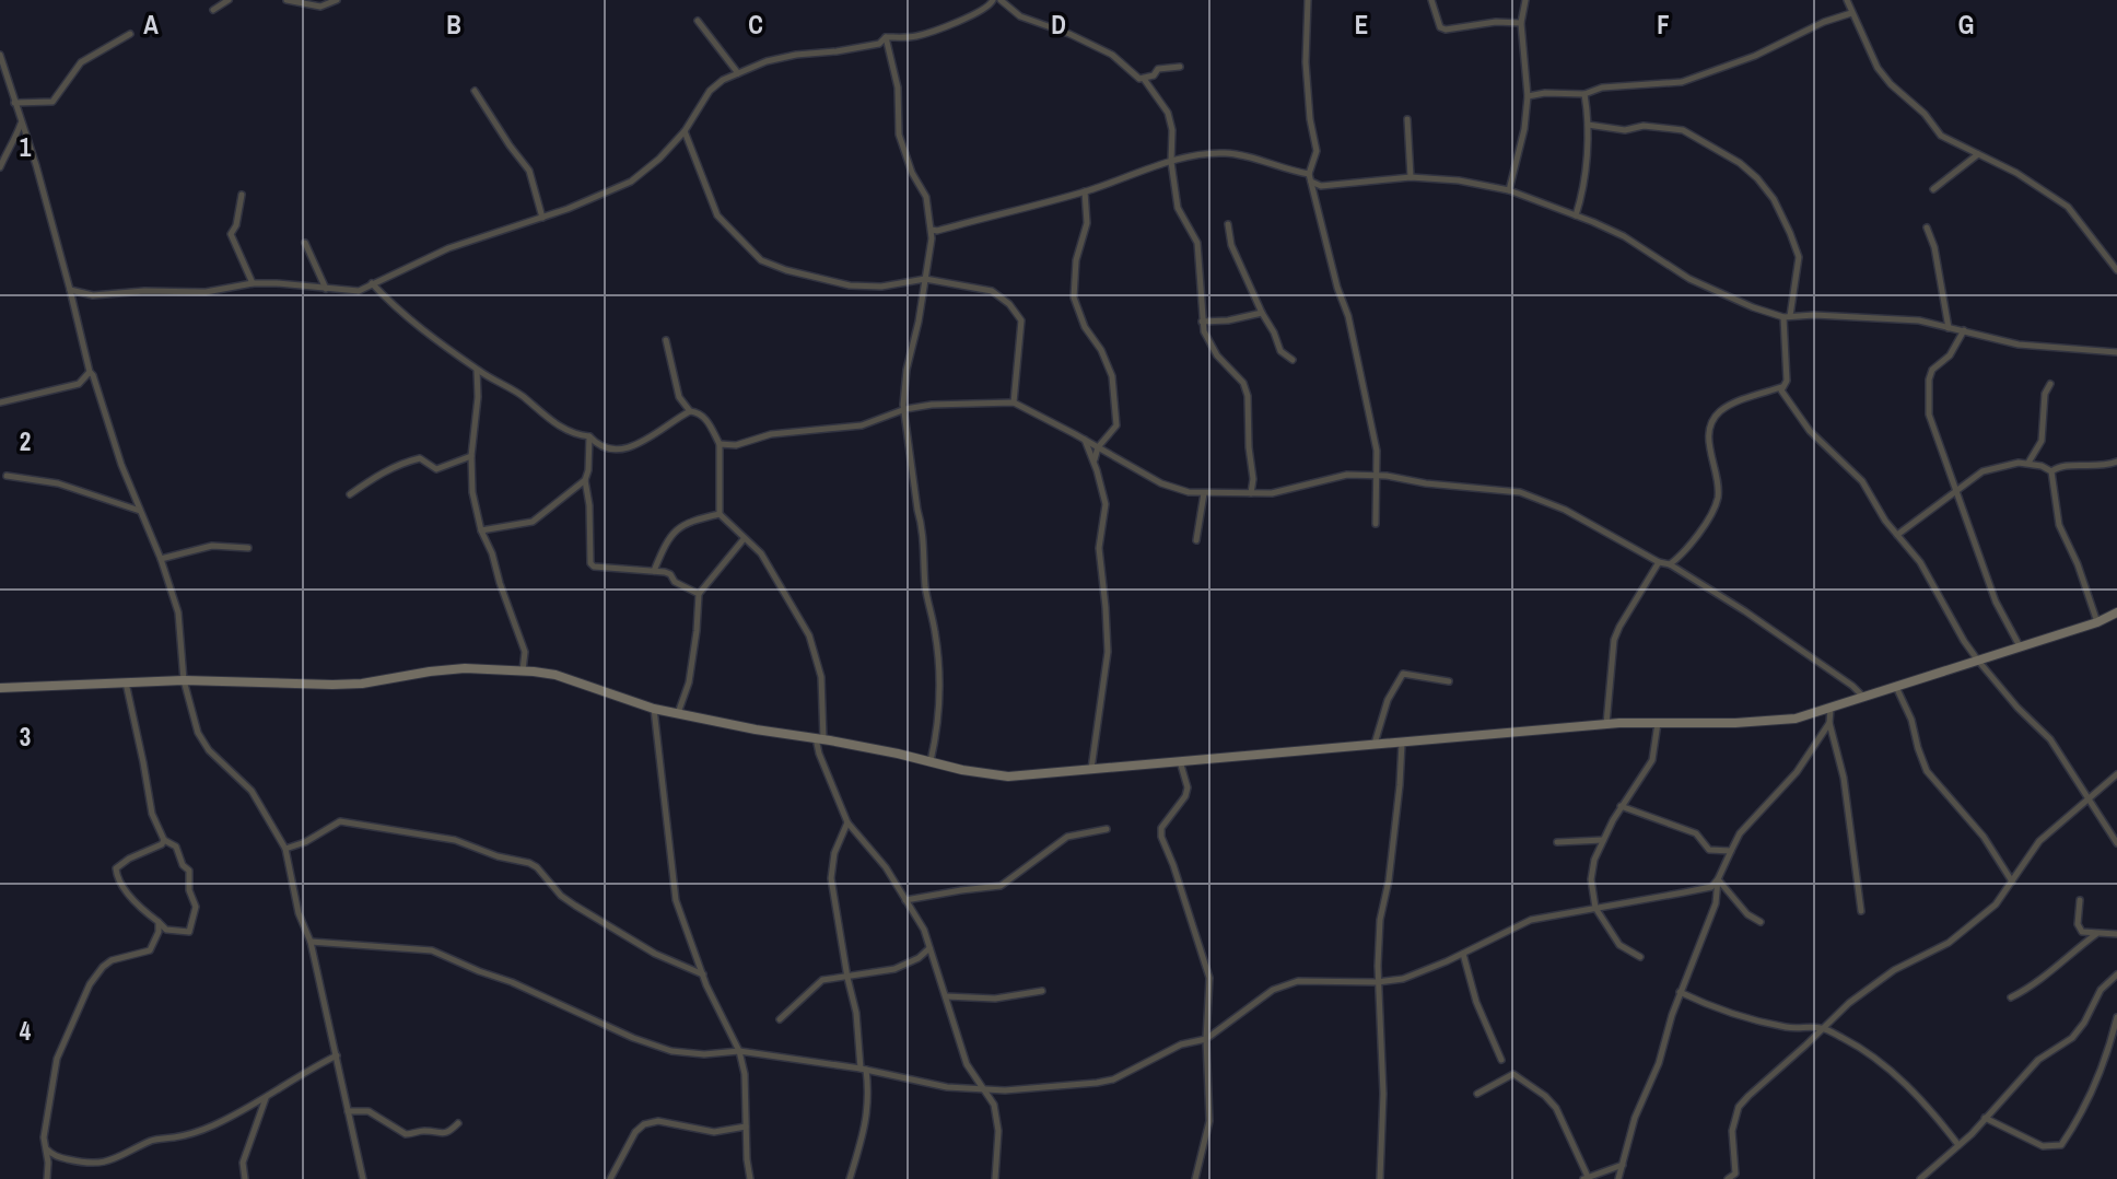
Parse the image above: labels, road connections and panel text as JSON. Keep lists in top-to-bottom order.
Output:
{
  "grid": {
    "columns": [
      "A",
      "B",
      "C",
      "D",
      "E",
      "F",
      "G"
    ],
    "rows": [
      "1",
      "2",
      "3",
      "4"
    ]
  }
}
